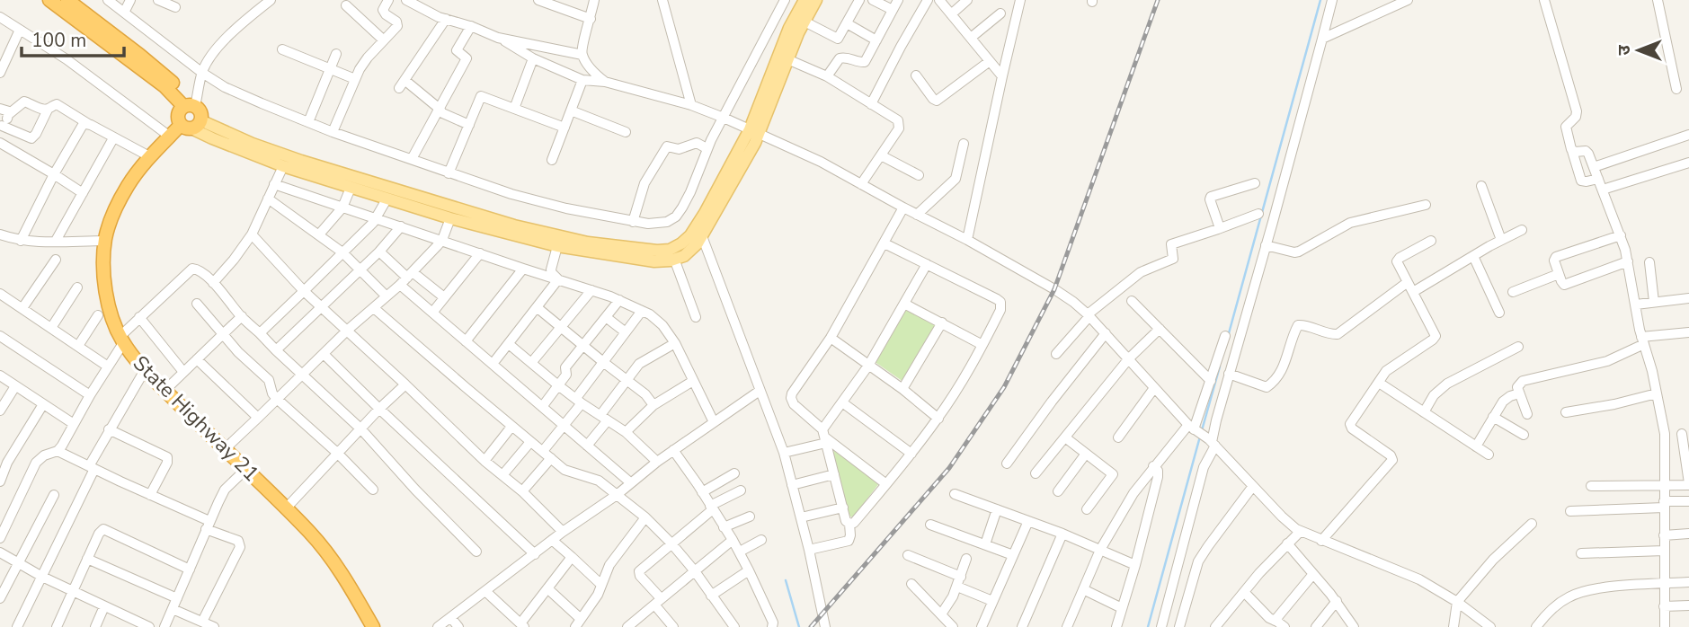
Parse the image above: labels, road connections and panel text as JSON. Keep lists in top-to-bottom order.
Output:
{
  "streets": {
    "highway": ["State Highway 21"]
  },
  "scale_bar": "100 m",
  "north": "left"
}
